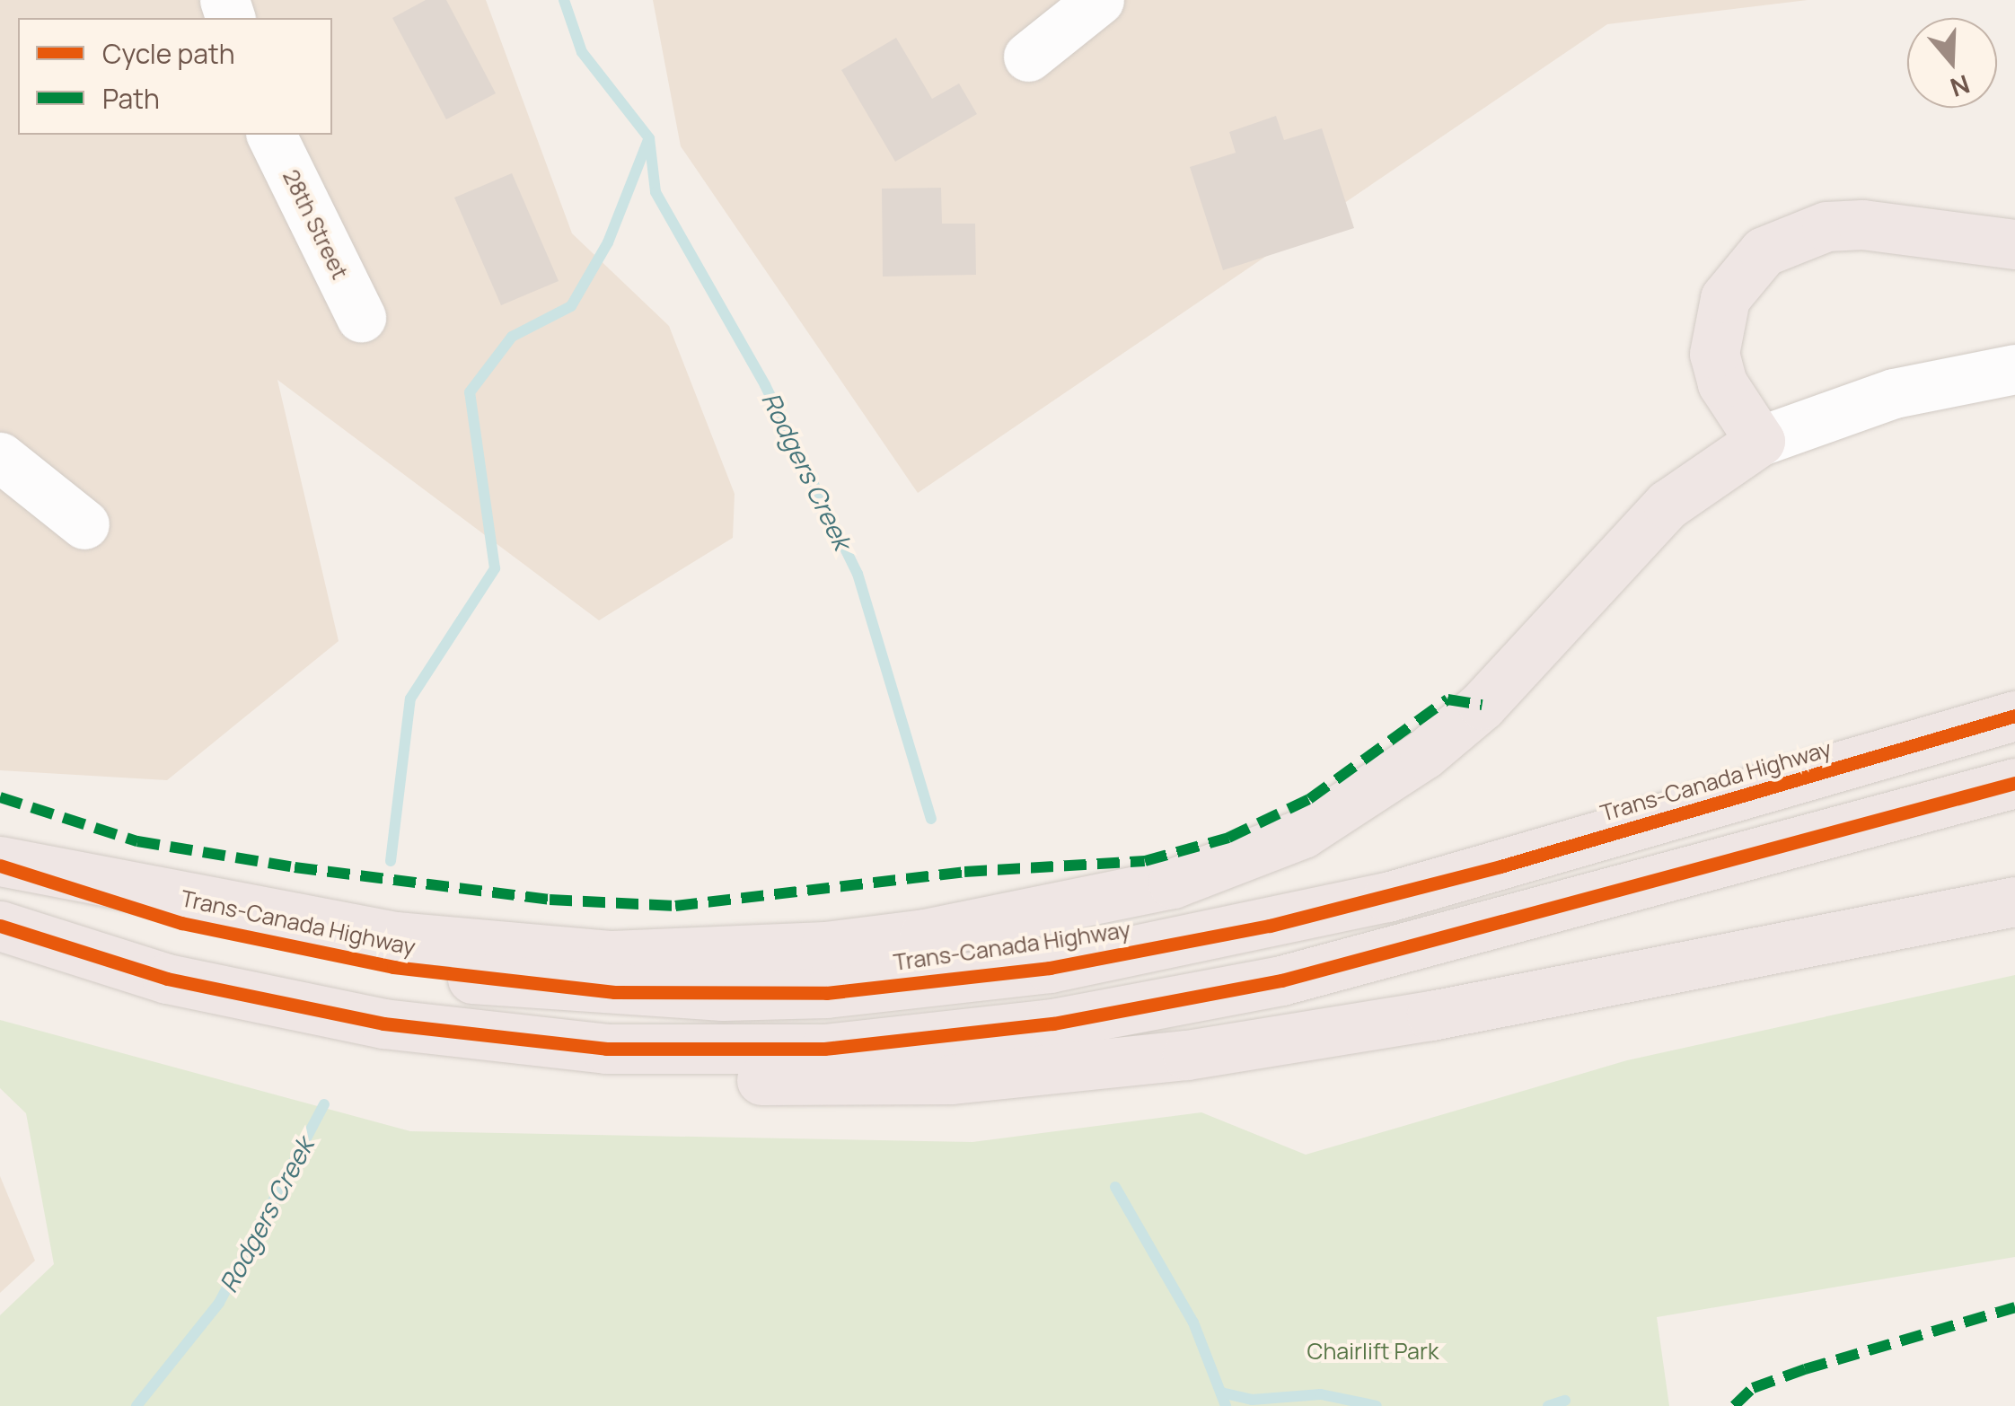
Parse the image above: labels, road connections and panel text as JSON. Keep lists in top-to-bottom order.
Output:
{
  "streets": {
    "highway": ["Trans-Canada Highway"],
    "street": ["28th Street"]
  },
  "water": ["Rodgers Creek"],
  "parks": ["Chairlift Park"],
  "legend": ["Cycle path", "Path"],
  "north": "bottom"
}
